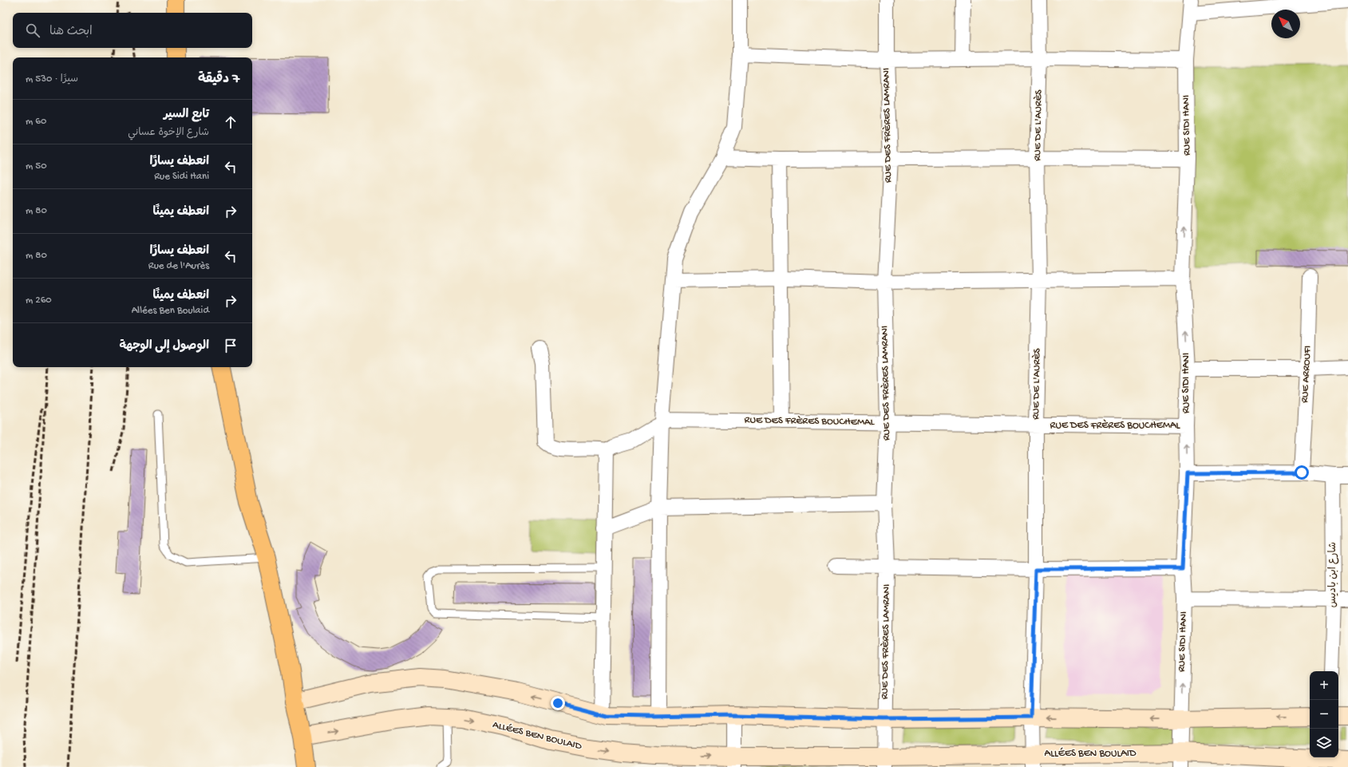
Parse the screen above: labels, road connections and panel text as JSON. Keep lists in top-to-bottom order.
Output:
{
  "streets": {
    "main road": ["ALLÉES BEN BOULAID"],
    "street": [
      "RUE DES FRÈRES LAMRANI",
      "RUE DE L'AURÈS",
      "RUE SIDI HANI",
      "RUE ARROUFI",
      "RUE DES FRÈRES BOUCHEMAL",
      "شارع ابن باديس"
    ]
  },
  "crossings": [
    ["RUE DES FRÈRES LAMRANI", "RUE DES FRÈRES BOUCHEMAL"],
    ["RUE DES FRÈRES LAMRANI", "ALLÉES BEN BOULAID"],
    ["RUE DE L'AURÈS", "RUE DES FRÈRES BOUCHEMAL"],
    ["RUE DE L'AURÈS", "ALLÉES BEN BOULAID"],
    ["RUE SIDI HANI", "RUE DES FRÈRES BOUCHEMAL"],
    ["RUE SIDI HANI", "ALLÉES BEN BOULAID"]
  ],
  "one_way": ["RUE SIDI HANI"],
  "north": "top left",
  "page": {
    "search": "ابحث هنا",
    "heading": ["7 دقيقة", "سيرًا · 530 m"],
    "list": [
      ["تابع السير", "شارع الإخوة عساني", "60 m"],
      ["انعطف يسارًا", "Rue Sidi Hani", "50 m"],
      ["انعطف يمينًا", "80 m"],
      ["انعطف يسارًا", "Rue de l'Aurès", "80 m"],
      ["انعطف يمينًا", "Allées Ben Boulaid", "260 m"],
      "الوصول إلى الوجهة"
    ],
    "map_buttons": ["+", "−"]
  }
}
